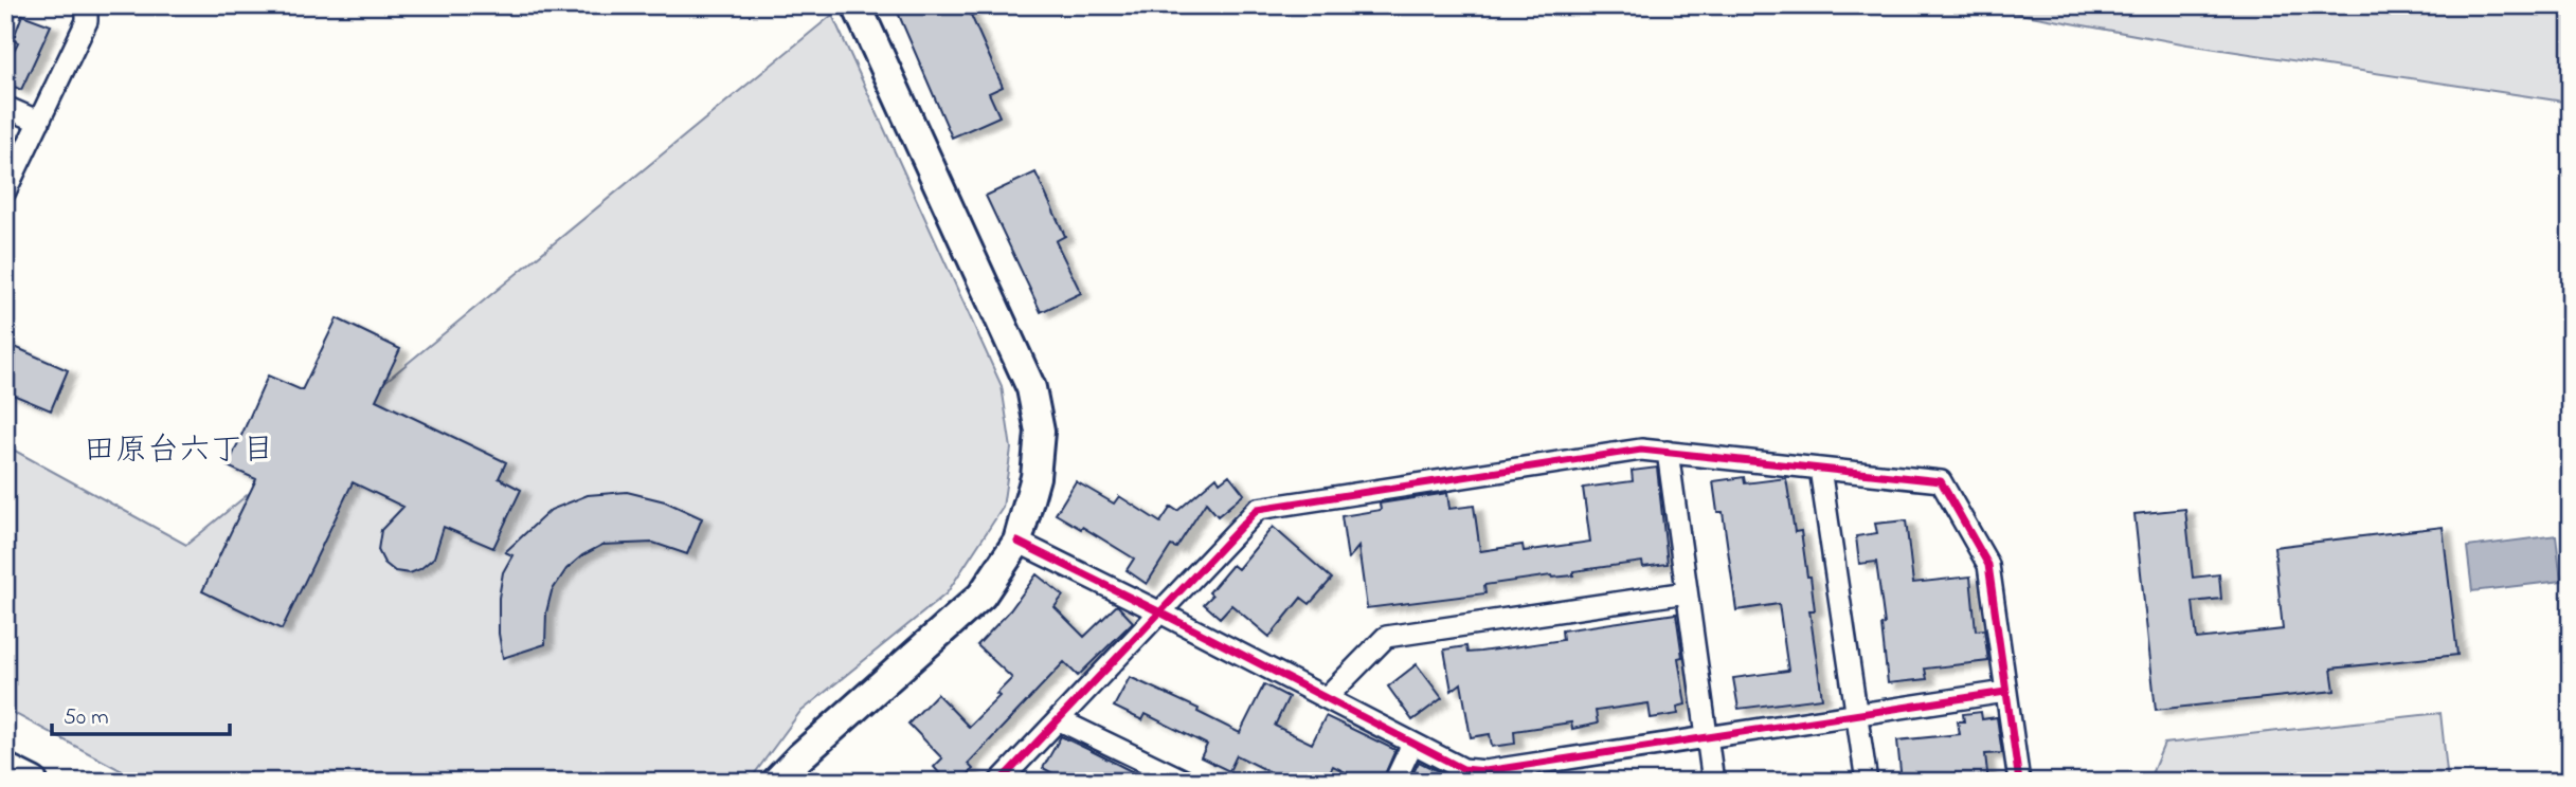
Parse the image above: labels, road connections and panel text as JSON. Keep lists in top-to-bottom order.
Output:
{
  "districts": ["田原台六丁目"],
  "scale_bar": "50 m"
}
